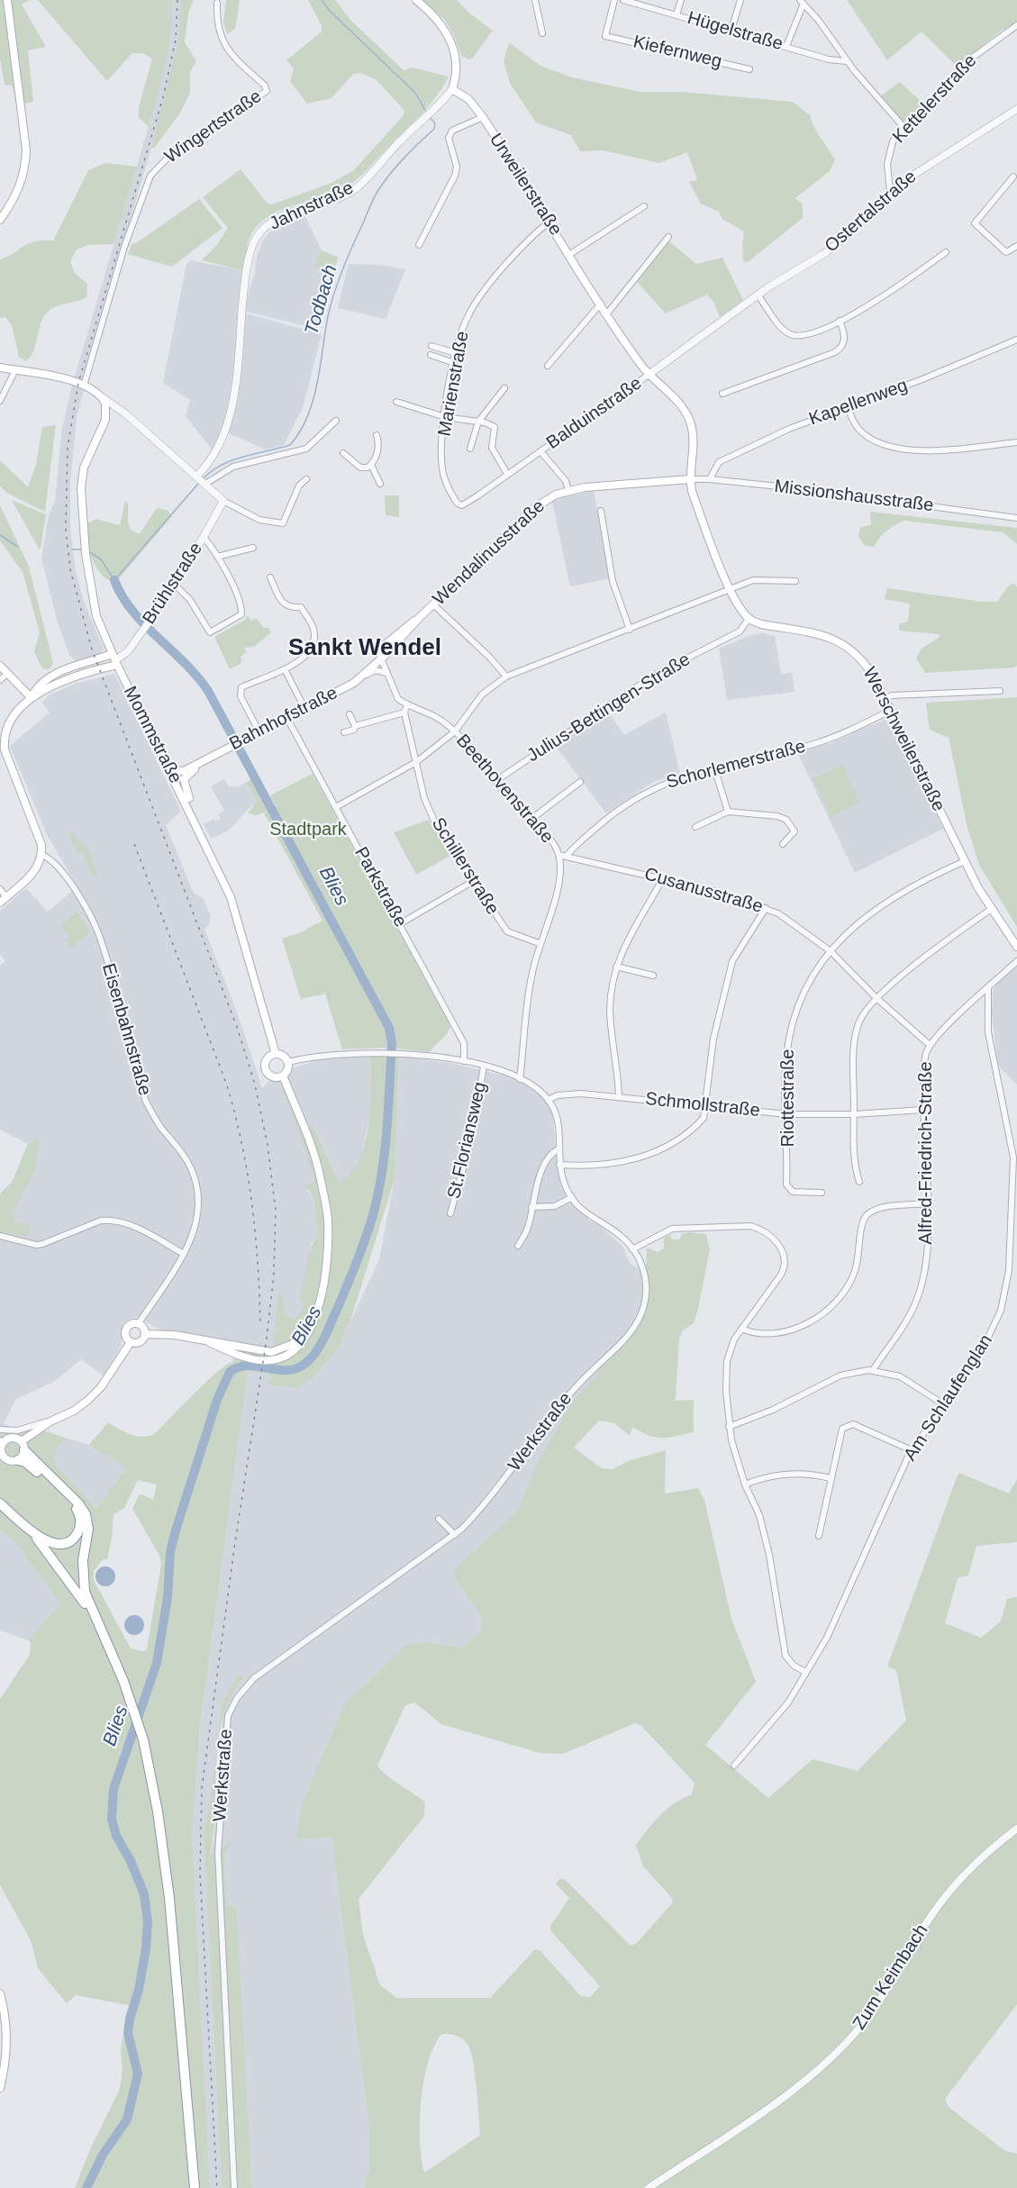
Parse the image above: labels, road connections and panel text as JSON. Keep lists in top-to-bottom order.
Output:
{
  "streets": {
    "main road": [
      "Urweilerstraße",
      "Wendalinusstraße",
      "Bahnhofstraße",
      "Mommstraße",
      "Werschweilerstraße"
    ],
    "street": [
      "Hügelstraße",
      "Kiefernweg",
      "Kettelerstraße",
      "Wingertstraße",
      "Jahnstraße",
      "Ostertalstraße",
      "Marienstraße",
      "Kapellenweg",
      "Balduinstraße",
      "Missionshausstraße",
      "Brühlstraße",
      "Julius-Bettingen-Straße",
      "Schorlemerstraße",
      "Beethovenstraße",
      "Schillerstraße",
      "Parkstraße",
      "Cusanusstraße",
      "Eisenbahnstraße",
      "Riottestraße",
      "Schmollstraße",
      "St.Floriansweg",
      "Alfred-Friedrich-Straße",
      "Am Schlaufenglan",
      "Werkstraße",
      "Zum Keimbach"
    ]
  },
  "crossings": [
    ["Kettelerstraße", "Ostertalstraße"],
    ["Urweilerstraße", "Jahnstraße"],
    ["Urweilerstraße", "Ostertalstraße"],
    ["Urweilerstraße", "Marienstraße"],
    ["Urweilerstraße", "Balduinstraße"],
    ["Urweilerstraße", "Missionshausstraße"],
    ["Urweilerstraße", "Wendalinusstraße"],
    ["Ostertalstraße", "Balduinstraße"],
    ["Marienstraße", "Balduinstraße"],
    ["Kapellenweg", "Missionshausstraße"],
    ["Balduinstraße", "Wendalinusstraße"],
    ["Missionshausstraße", "Wendalinusstraße"],
    ["Wendalinusstraße", "Bahnhofstraße"],
    ["Wendalinusstraße", "Beethovenstraße"],
    ["Brühlstraße", "Mommstraße"],
    ["Julius-Bettingen-Straße", "Werschweilerstraße"],
    ["Julius-Bettingen-Straße", "Beethovenstraße"],
    ["Bahnhofstraße", "Mommstraße"],
    ["Bahnhofstraße", "Beethovenstraße"],
    ["Bahnhofstraße", "Parkstraße"],
    ["Werschweilerstraße", "Schorlemerstraße"],
    ["Werschweilerstraße", "Riottestraße"],
    ["Schorlemerstraße", "Cusanusstraße"],
    ["Beethovenstraße", "Schillerstraße"],
    ["Beethovenstraße", "Cusanusstraße"],
    ["Cusanusstraße", "Riottestraße"],
    ["Cusanusstraße", "Alfred-Friedrich-Straße"],
    ["Riottestraße", "Schmollstraße"],
    ["Schmollstraße", "Alfred-Friedrich-Straße"],
    ["Schmollstraße", "Werkstraße"],
    ["Alfred-Friedrich-Straße", "Am Schlaufenglan"]
  ],
  "districts": ["Sankt Wendel"],
  "water": ["Todbach", "Blies"],
  "parks": ["Stadtpark"]
}
